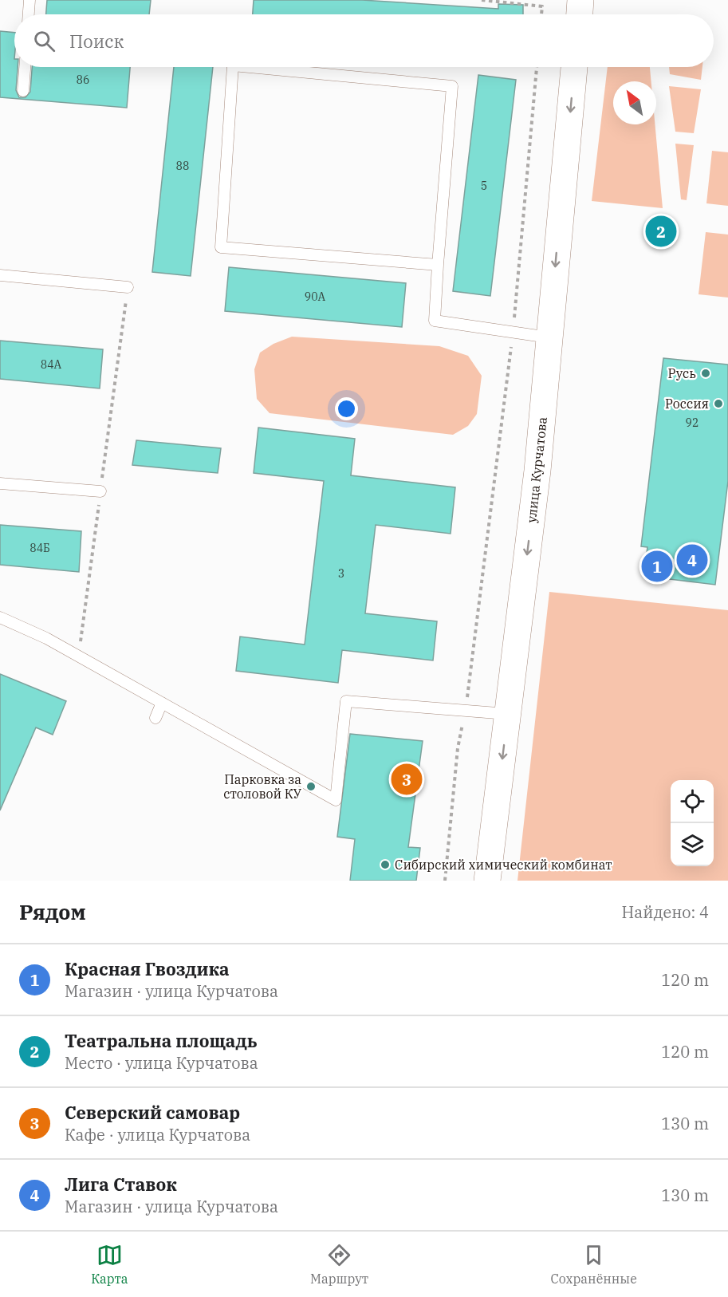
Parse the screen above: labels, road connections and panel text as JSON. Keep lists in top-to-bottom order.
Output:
{
  "streets": {
    "street": ["улица Курчатова"]
  },
  "one_way": ["улица Курчатова"],
  "places": [
    "Русь",
    "Россия",
    "Парковка за столовой КУ",
    "Сибирский химический комбинат"
  ],
  "house_numbers": [
    "86",
    "88",
    "5",
    "90А",
    "84А",
    "92",
    "84Б",
    "3"
  ],
  "north": "top left",
  "page": {
    "search": "Поиск",
    "pins": [
      "2",
      "4",
      "1",
      "3"
    ],
    "heading": ["Рядом", "Найдено: 4"],
    "list": [
      {
        "mark": "1",
        "name": "Красная Гвоздика",
        "note": "Магазин · улица Курчатова",
        "value": "120 m"
      },
      {
        "mark": "2",
        "name": "Театральна площадь",
        "note": "Место · улица Курчатова",
        "value": "120 m"
      },
      {
        "mark": "3",
        "name": "Северский самовар",
        "note": "Кафе · улица Курчатова",
        "value": "130 m"
      },
      {
        "mark": "4",
        "name": "Лига Ставок",
        "note": "Магазин · улица Курчатова",
        "value": "130 m"
      }
    ],
    "nav": ["Карта", "Маршрут", "Сохранённые"]
  }
}
